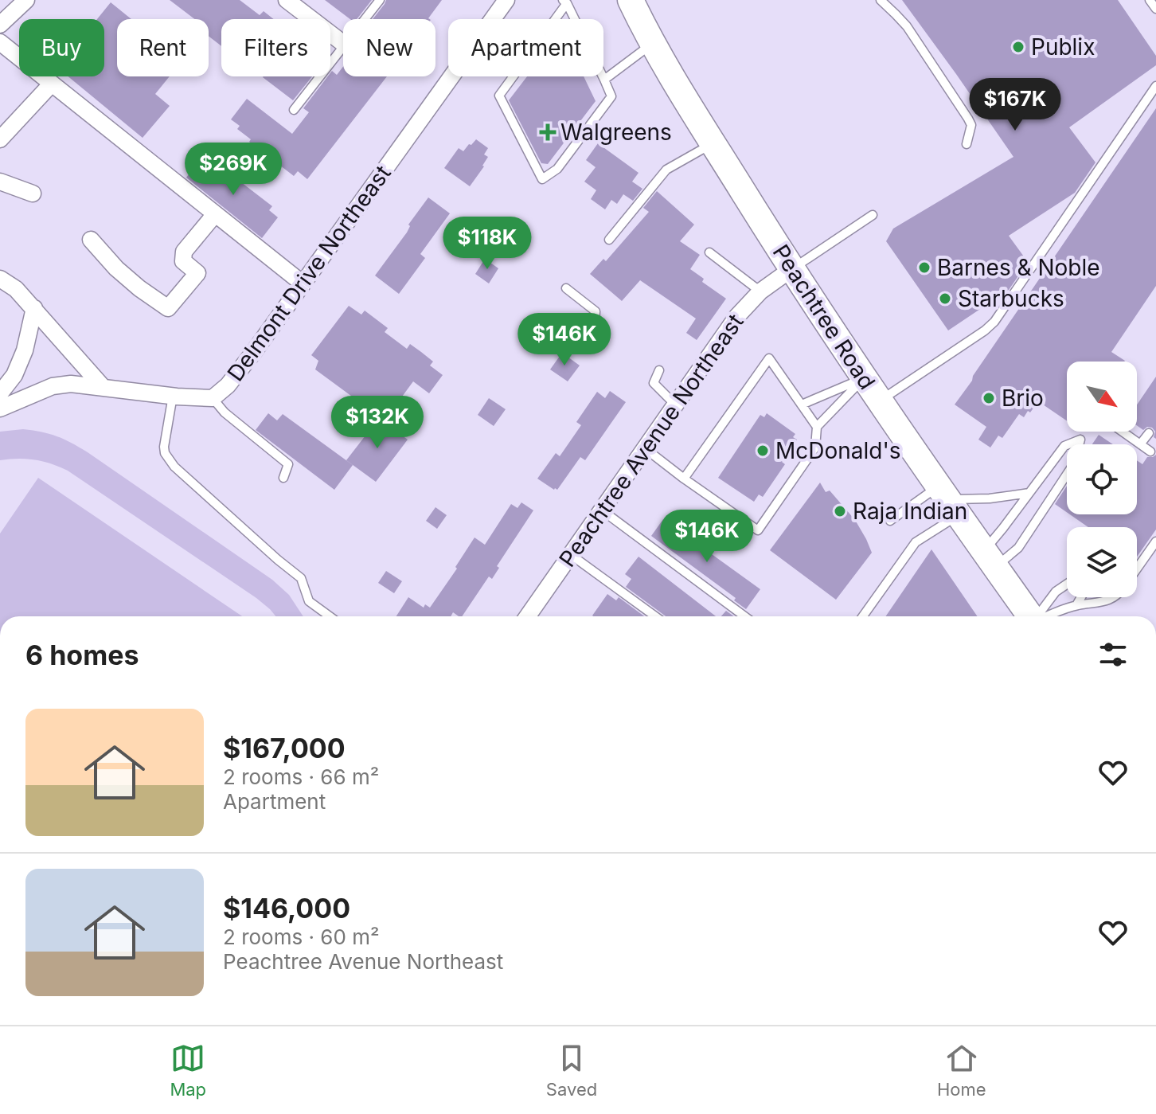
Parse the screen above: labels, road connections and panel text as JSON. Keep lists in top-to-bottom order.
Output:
{
  "streets": {
    "highway": ["Peachtree Road"],
    "street": ["Delmont Drive Northeast", "Peachtree Avenue Northeast"]
  },
  "crossings": [
    ["Peachtree Road", "Peachtree Avenue Northeast"]
  ],
  "places": {
    "other": [
      "Publix",
      "Barnes & Noble",
      "Starbucks",
      "Brio",
      "McDonald's",
      "Raja Indian"
    ],
    "health": ["Walgreens"]
  },
  "north": "bottom right",
  "page": {
    "chip": [
      "Buy",
      "Rent",
      "Filters",
      "New",
      "Apartment"
    ],
    "price": [
      "$167K",
      "$269K",
      "$118K",
      "$146K",
      "$132K",
      "$146K"
    ],
    "heading": "6 homes",
    "list": [
      {
        "name": "$167,000",
        "note": "2 rooms · 66 m² · Apartment"
      },
      {
        "name": "$146,000",
        "note": "2 rooms · 60 m² · Peachtree Avenue Northeast"
      }
    ],
    "tabs": ["Map", "Saved", "Home"]
  }
}
